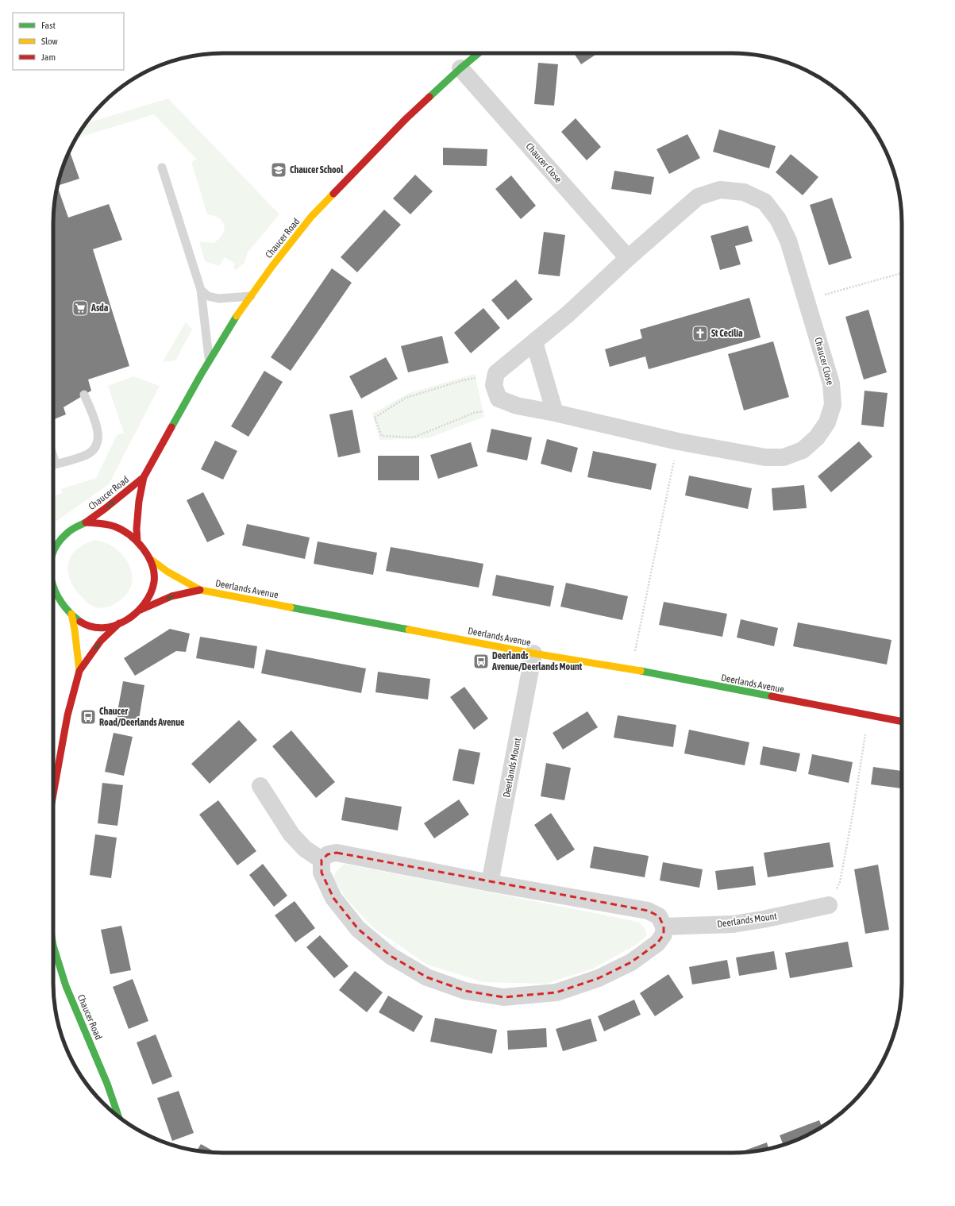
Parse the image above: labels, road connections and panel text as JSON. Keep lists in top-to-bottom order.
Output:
{
  "streets": {
    "main road": ["Chaucer Road", "Deerlands Avenue"],
    "street": ["Chaucer Close", "Deerlands Mount"]
  },
  "crossings": [
    ["Chaucer Close", "Chaucer Road"],
    ["Deerlands Avenue", "Deerlands Mount"]
  ],
  "places": {
    "school or university": ["Chaucer School"],
    "supermarket": ["Asda"],
    "church": ["St Cecilia"],
    "bus stop": ["Deerlands Avenue/Deerlands Mount", "Chaucer Road/Deerlands Avenue"]
  },
  "legend": ["Fast", "Slow", "Jam"]
}
